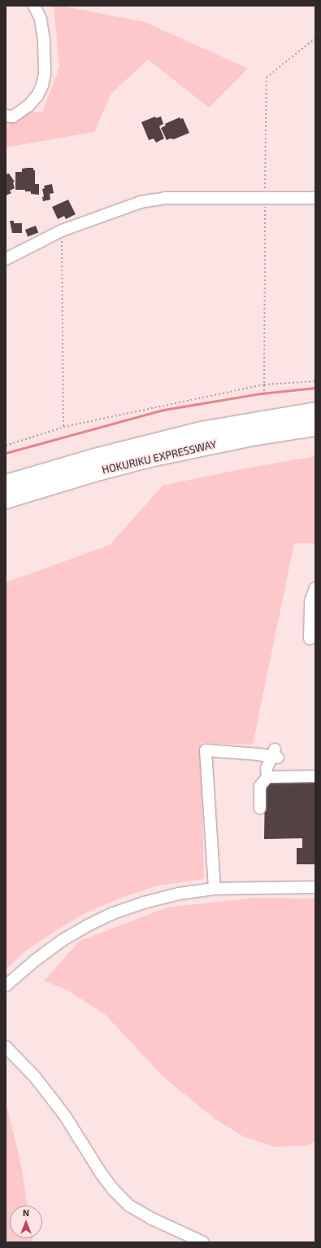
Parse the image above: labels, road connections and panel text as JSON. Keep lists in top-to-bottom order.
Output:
{
  "streets": {
    "highway": ["HOKURIKU EXPRESSWAY"]
  },
  "north": "top"
}
